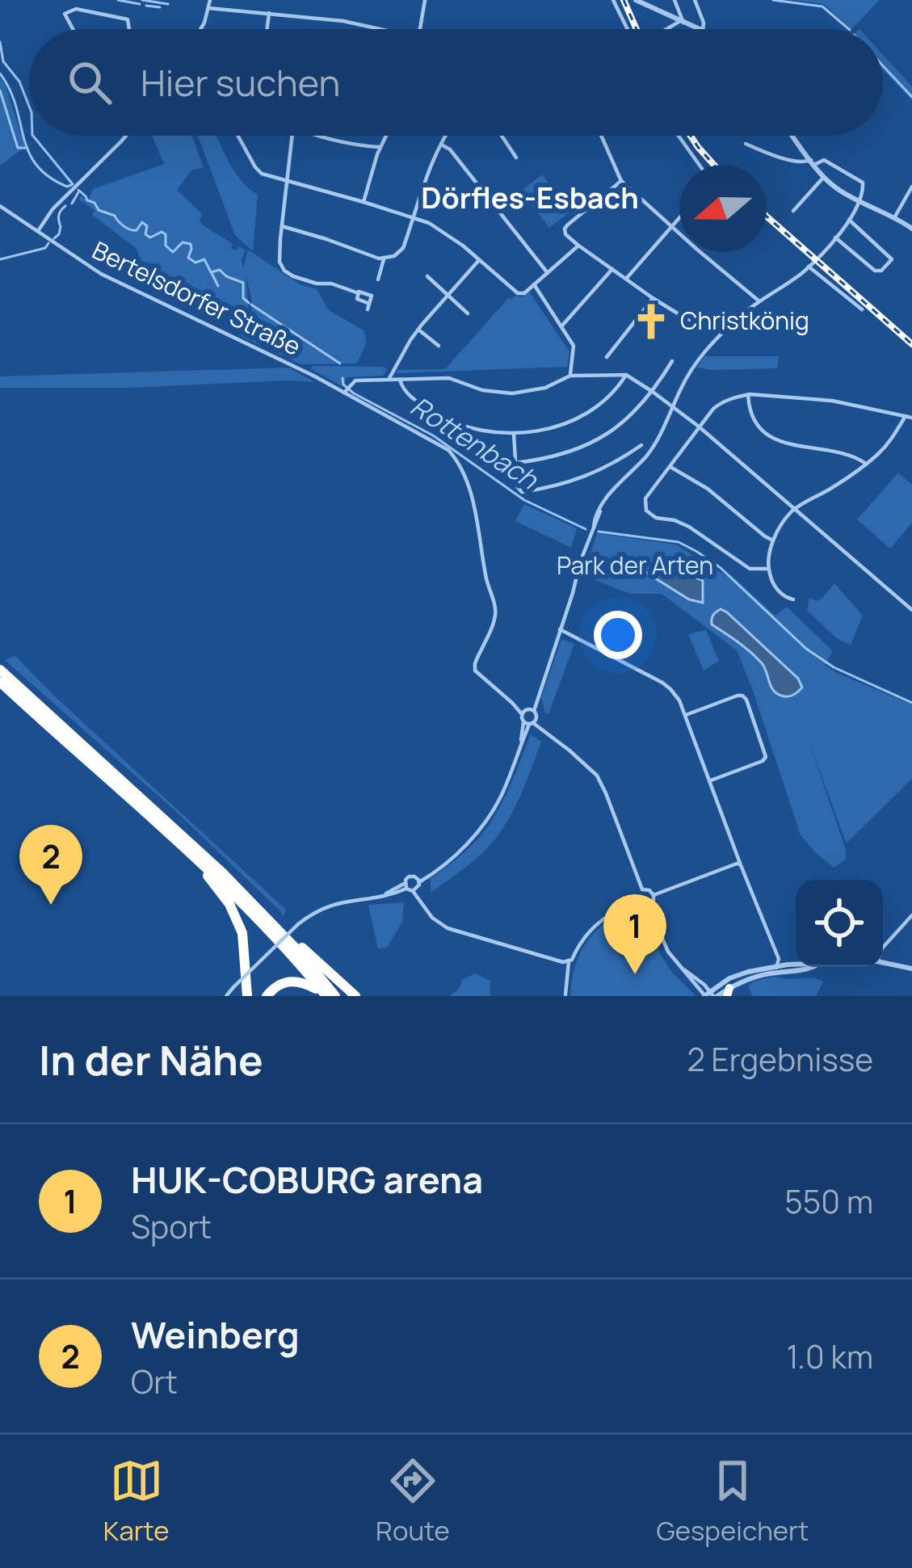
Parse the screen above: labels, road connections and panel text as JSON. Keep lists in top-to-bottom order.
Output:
{
  "streets": {
    "street": ["Bertelsdorfer Straße"]
  },
  "districts": ["Dörfles-Esbach"],
  "water": ["Rottenbach"],
  "parks": ["Park der Arten"],
  "places": {
    "church": ["Christkönig"]
  },
  "north": "left",
  "page": {
    "search": "Hier suchen",
    "pins": ["2", "1"],
    "heading": ["In der Nähe", "2 Ergebnisse"],
    "list": [
      {
        "mark": "1",
        "name": "HUK-COBURG arena",
        "note": "Sport",
        "value": "550 m"
      },
      {
        "mark": "2",
        "name": "Weinberg",
        "note": "Ort",
        "value": "1.0 km"
      }
    ],
    "nav": ["Karte", "Route", "Gespeichert"]
  }
}
